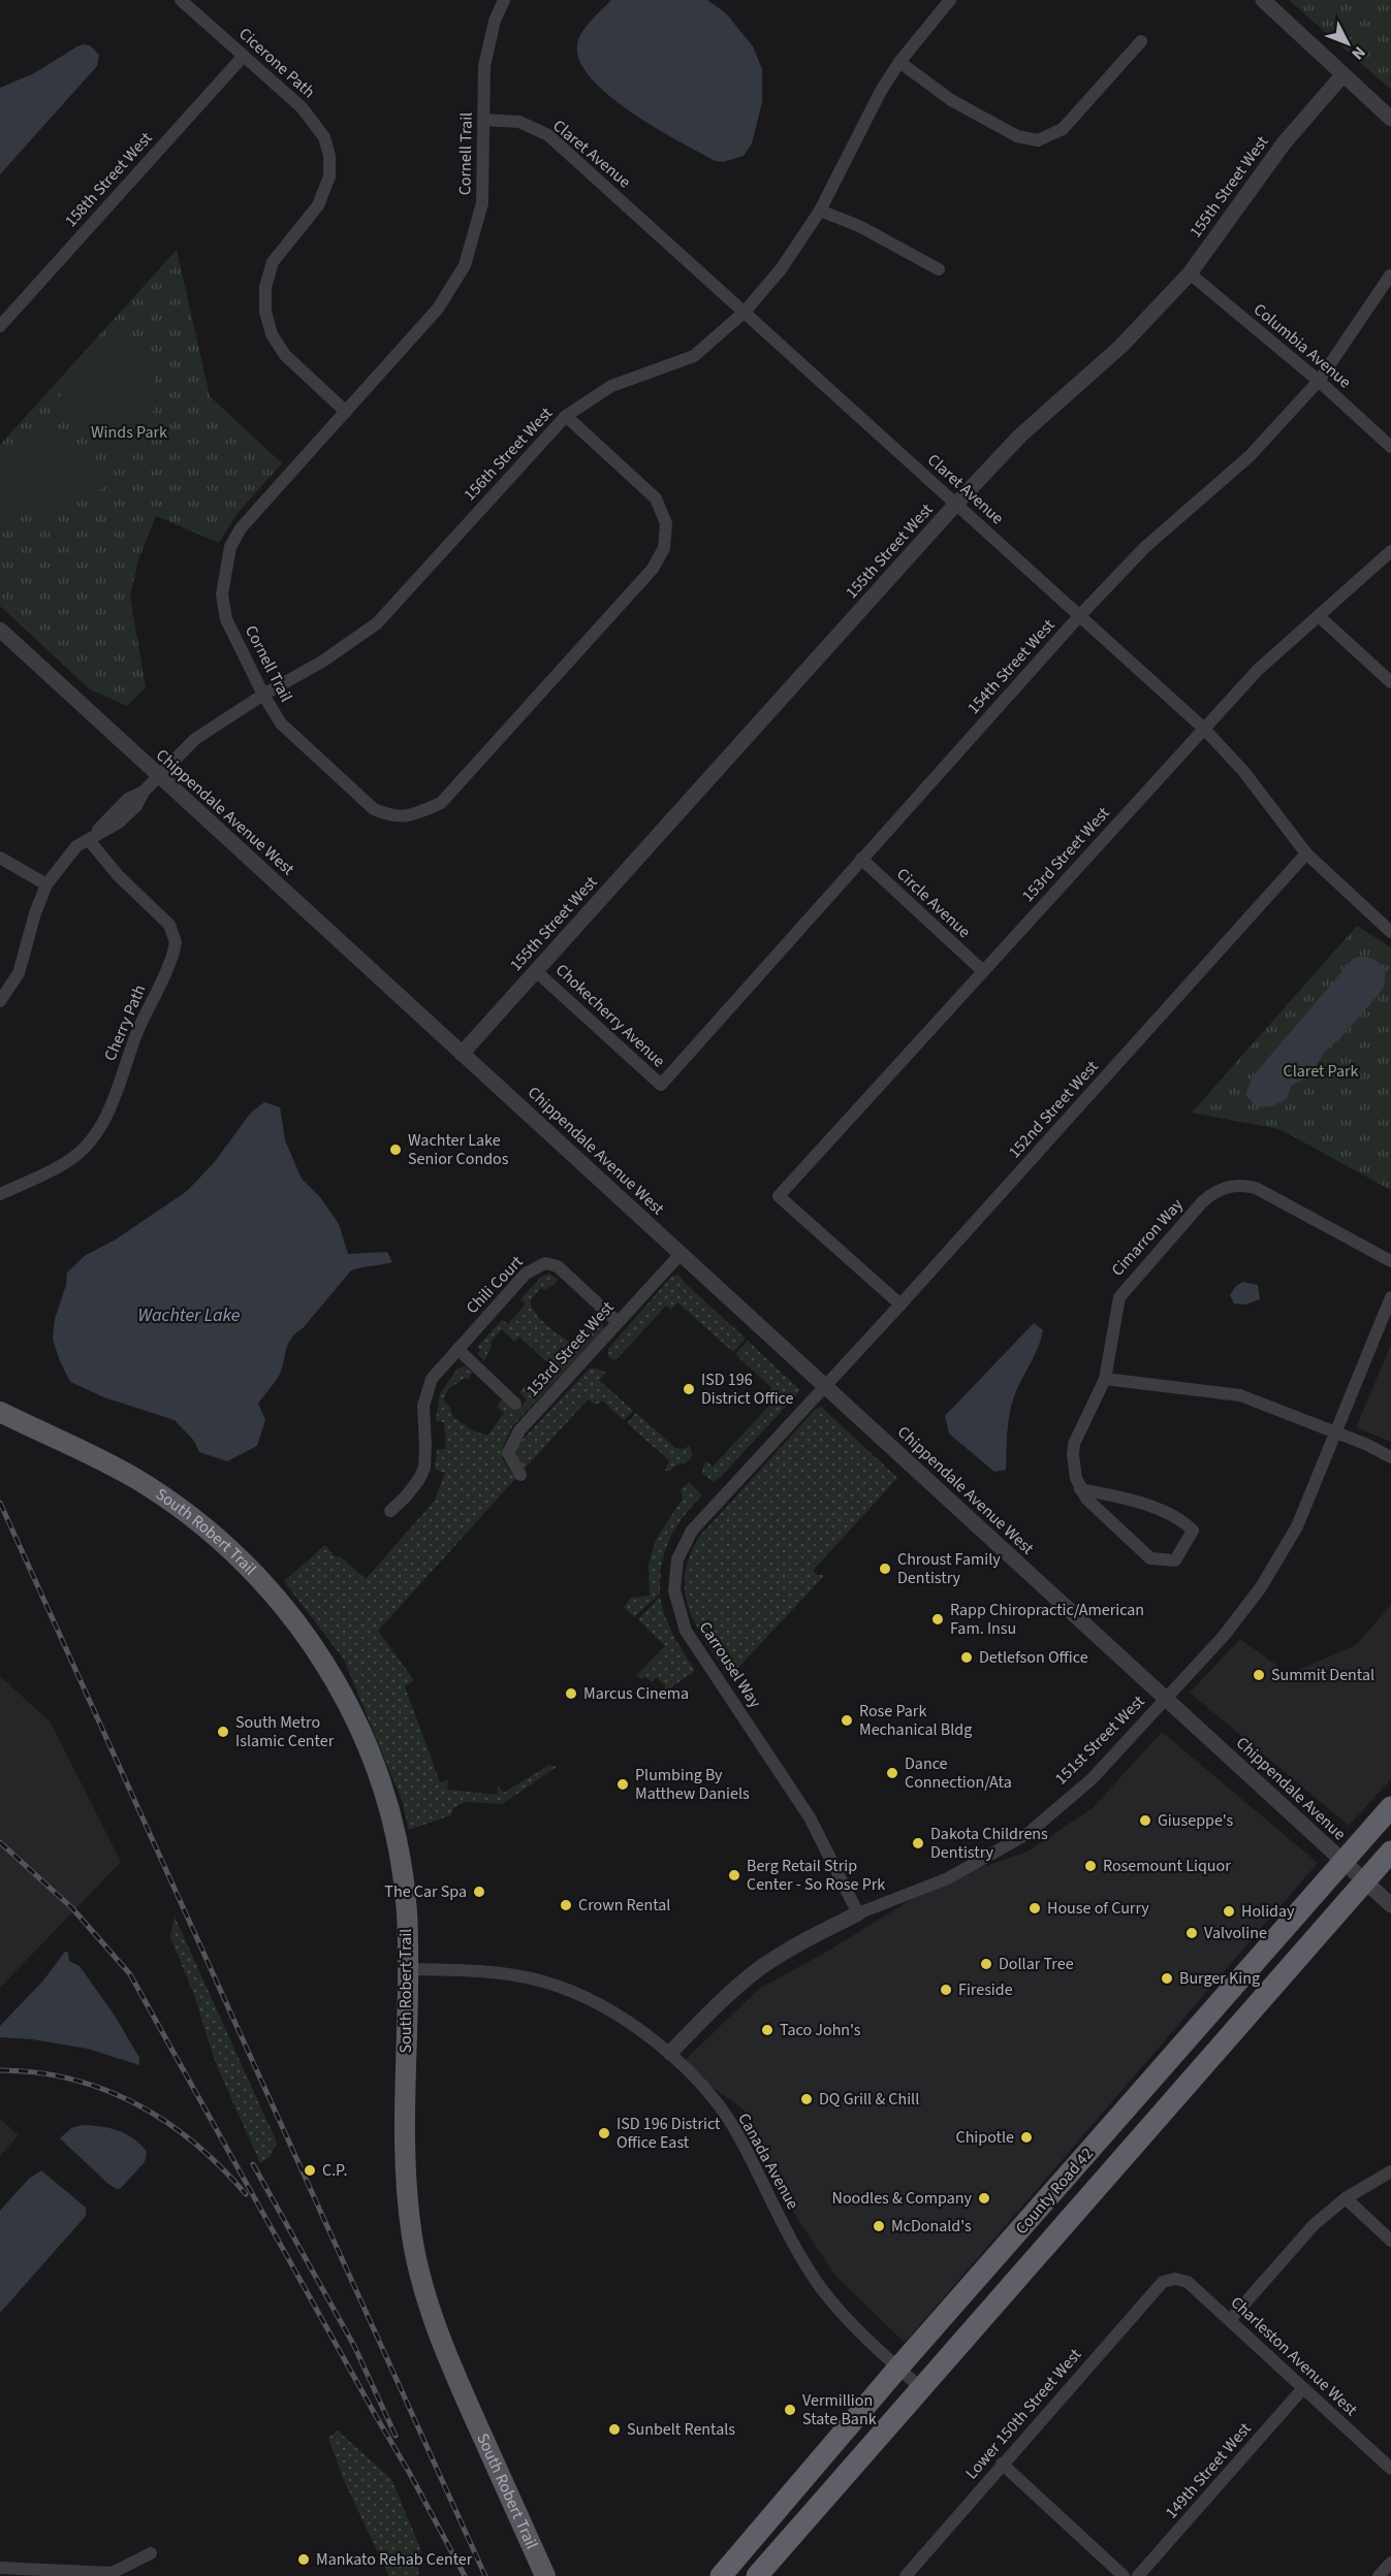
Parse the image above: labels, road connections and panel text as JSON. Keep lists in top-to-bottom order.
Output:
{
  "streets": {
    "highway": ["County Road 42"],
    "main road": ["South Robert Trail"],
    "street": [
      "Cicerone Path",
      "Cornell Trail",
      "Claret Avenue",
      "158th Street West",
      "155th Street West",
      "Columbia Avenue",
      "156th Street West",
      "154th Street West",
      "Chippendale Avenue West",
      "153rd Street West",
      "Circle Avenue",
      "Chokecherry Avenue",
      "Cherry Path",
      "152nd Street West",
      "Cimarron Way",
      "Chili Court",
      "Carrousel Way",
      "151st Street West",
      "Chippendale Avenue",
      "Canada Avenue",
      "Charleston Avenue West",
      "Lower 150th Street West",
      "149th Street West"
    ]
  },
  "crossings": [
    ["Cicerone Path", "Cornell Trail"],
    ["Cicerone Path", "158th Street West"],
    ["Cornell Trail", "Claret Avenue"],
    ["Cornell Trail", "156th Street West"],
    ["Claret Avenue", "155th Street West"],
    ["Claret Avenue", "156th Street West"],
    ["Claret Avenue", "154th Street West"],
    ["Claret Avenue", "153rd Street West"],
    ["Claret Avenue", "152nd Street West"],
    ["155th Street West", "Columbia Avenue"],
    ["155th Street West", "Chippendale Avenue West"],
    ["155th Street West", "Chokecherry Avenue"],
    ["Columbia Avenue", "154th Street West"],
    ["156th Street West", "Chippendale Avenue West"],
    ["156th Street West", "Cherry Path"],
    ["154th Street West", "Circle Avenue"],
    ["154th Street West", "Chokecherry Avenue"],
    ["Chippendale Avenue West", "153rd Street West"],
    ["Chippendale Avenue West", "152nd Street West"],
    ["Chippendale Avenue West", "Carrousel Way"],
    ["Chippendale Avenue West", "151st Street West"],
    ["Chippendale Avenue West", "Chippendale Avenue"],
    ["153rd Street West", "Circle Avenue"],
    ["153rd Street West", "152nd Street West"],
    ["153rd Street West", "Chili Court"],
    ["152nd Street West", "Carrousel Way"],
    ["South Robert Trail", "Canada Avenue"],
    ["Carrousel Way", "151st Street West"],
    ["151st Street West", "Chippendale Avenue"],
    ["151st Street West", "Canada Avenue"],
    ["Chippendale Avenue", "County Road 42"],
    ["Canada Avenue", "County Road 42"],
    ["Charleston Avenue West", "Lower 150th Street West"],
    ["Charleston Avenue West", "149th Street West"]
  ],
  "water": ["Wachter Lake"],
  "parks": ["Winds Park", "Claret Park"],
  "places": [
    "Wachter Lake Senior Condos",
    "ISD 196 District Office",
    "Chroust Family Dentistry",
    "Rapp Chiropractic/American Fam. Insu",
    "Detlefson Office",
    "Summit Dental",
    "Marcus Cinema",
    "Rose Park Mechanical Bldg",
    "South Metro Islamic Center",
    "Dance Connection/Ata",
    "Plumbing By Matthew Daniels",
    "Giuseppe's",
    "Dakota Childrens Dentistry",
    "Rosemount Liquor",
    "Berg Retail Strip Center - So Rose Prk",
    "The Car Spa",
    "Crown Rental",
    "House of Curry",
    "Holiday",
    "Valvoline",
    "Dollar Tree",
    "Burger King",
    "Fireside",
    "Taco John's",
    "DQ Grill & Chill",
    "ISD 196 District Office East",
    "Chipotle",
    "C.P.",
    "Noodles & Company",
    "McDonald's",
    "Vermillion State Bank",
    "Sunbelt Rentals",
    "Mankato Rehab Center"
  ],
  "north": "bottom right"
}
